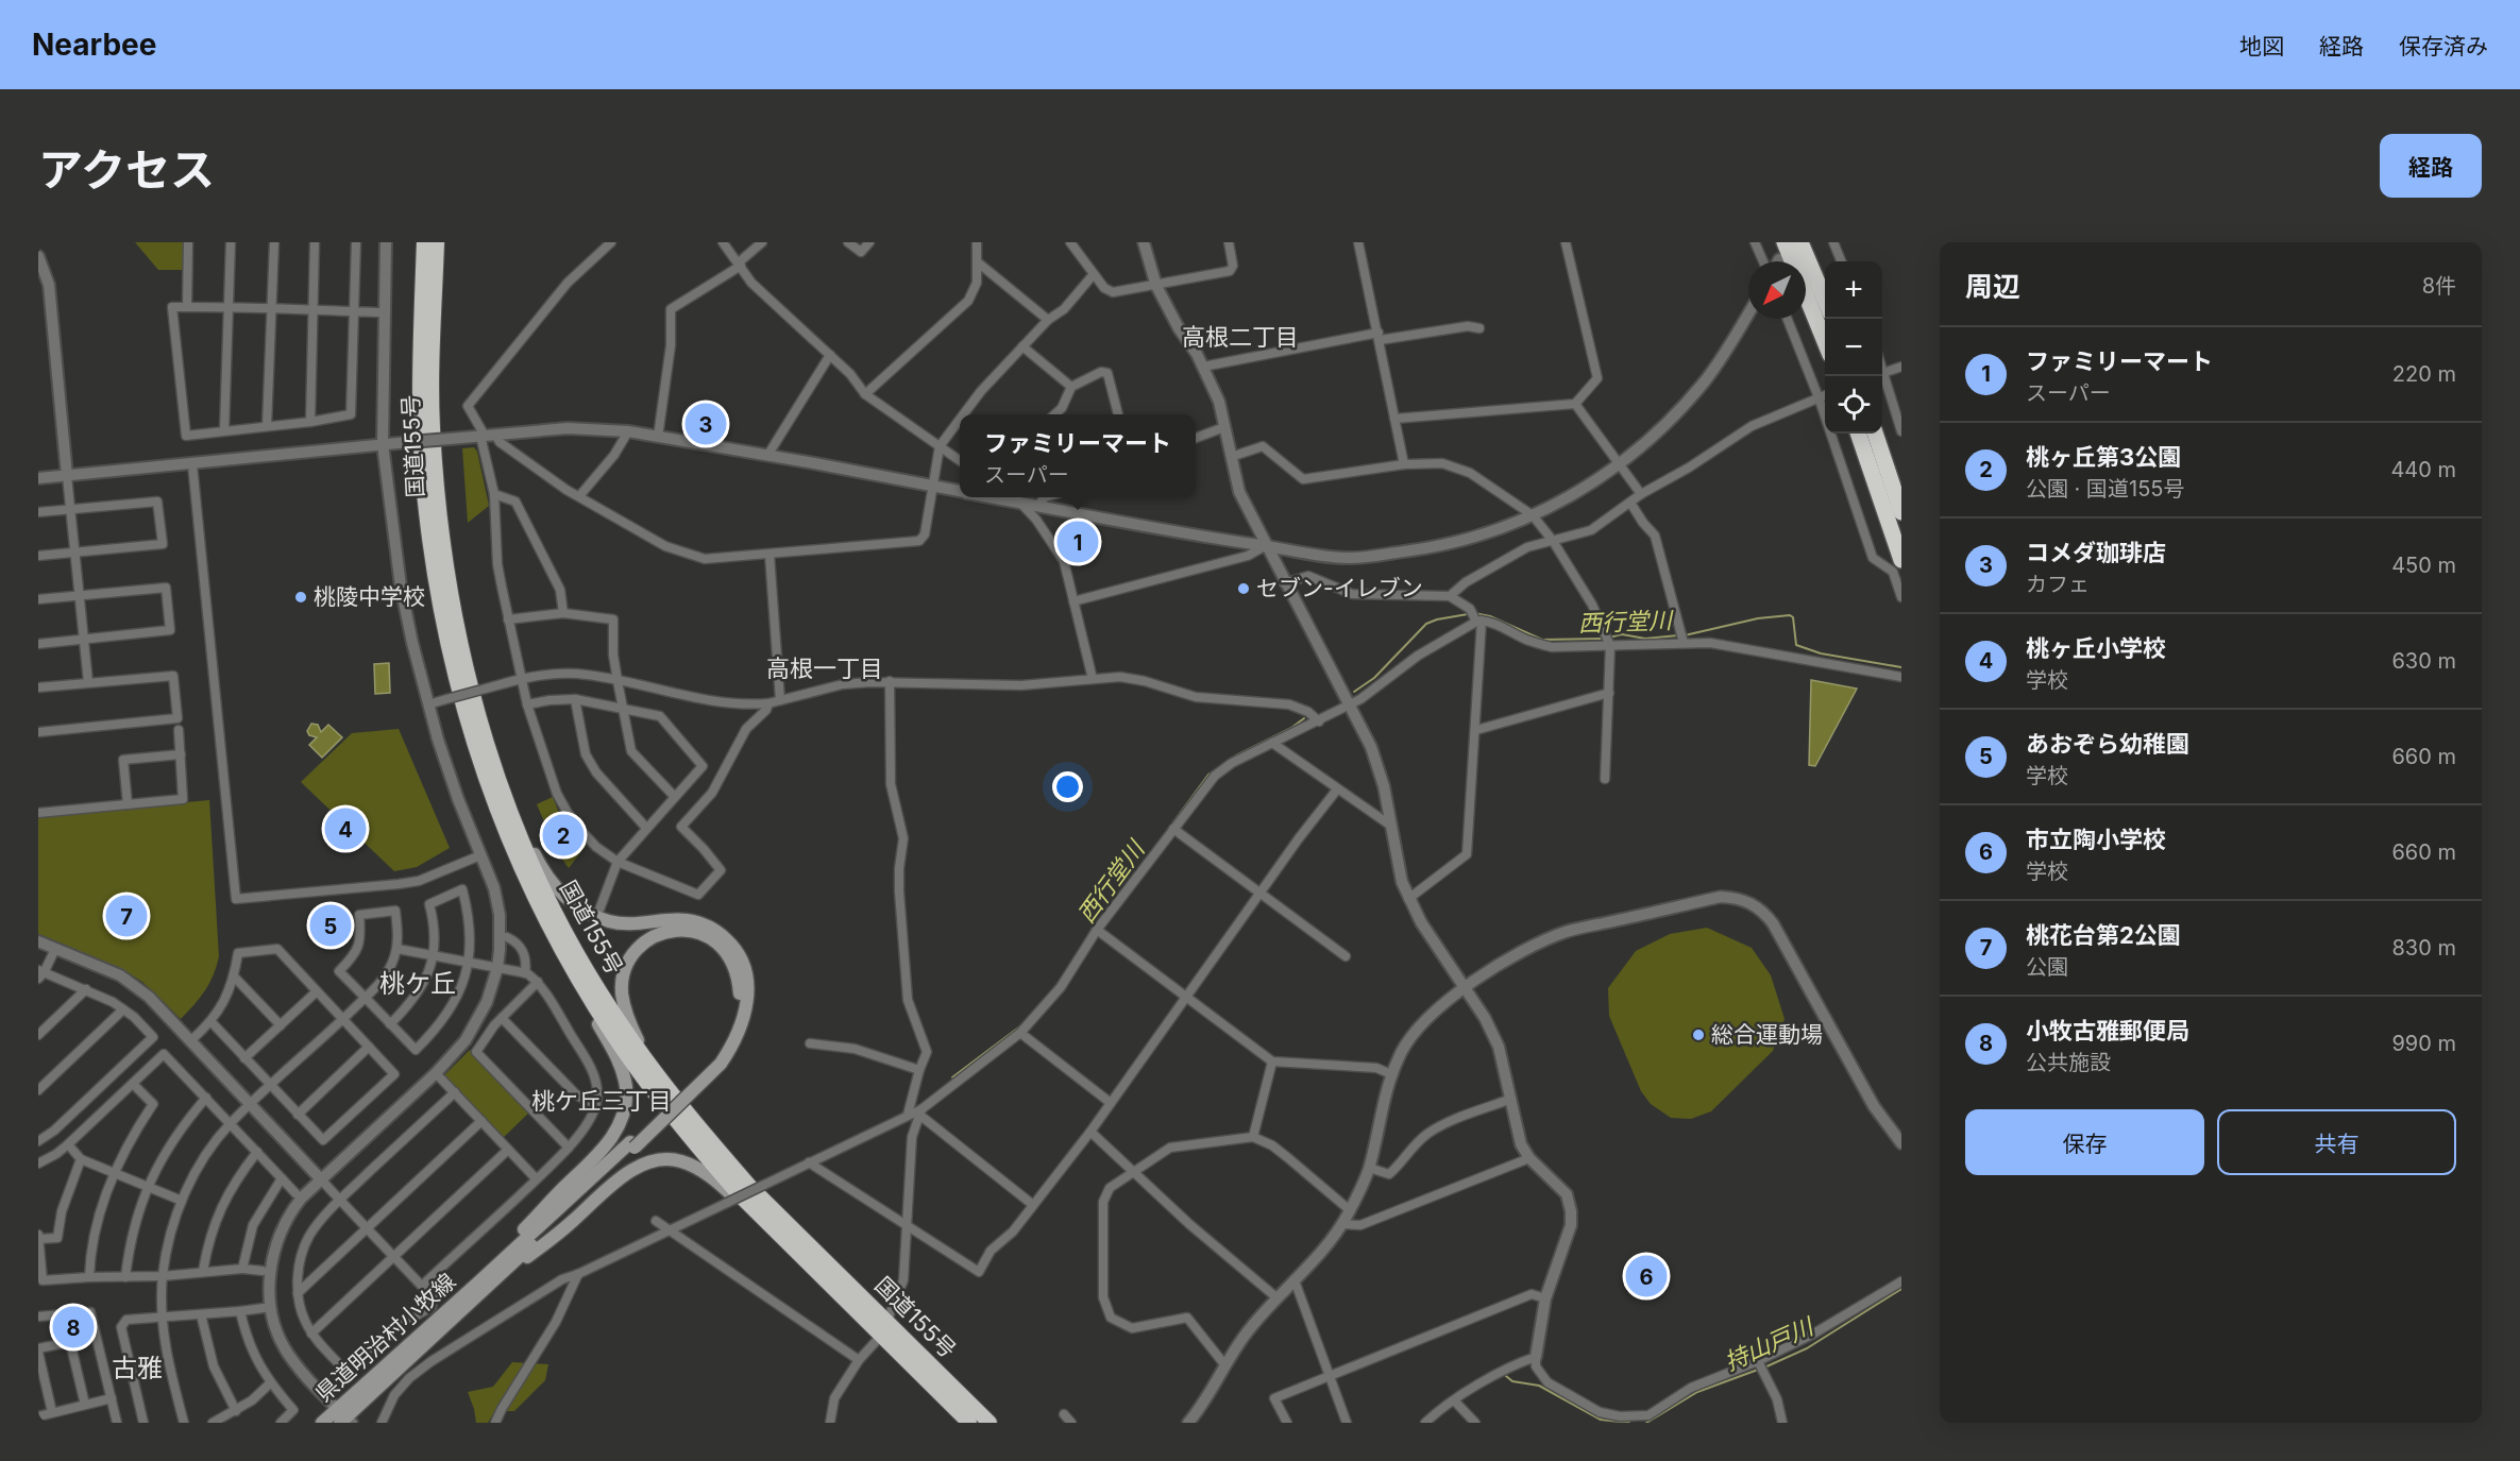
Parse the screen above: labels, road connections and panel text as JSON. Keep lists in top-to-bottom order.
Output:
{
  "streets": {
    "highway": ["国道155号"],
    "main road": ["県道明治村小牧線"]
  },
  "districts": [
    "高根二丁目",
    "高根一丁目",
    "桃ケ丘",
    "桃ケ丘三丁目",
    "古雅"
  ],
  "water": ["西行堂川", "持山戸川"],
  "places": ["セブン-イレブン", "桃陵中学校", "総合運動場"],
  "north": "bottom left",
  "page": {
    "header": "Nearbee",
    "nav": ["地図", "経路", "保存済み"],
    "title": "アクセス",
    "buttons": [
      "経路",
      ["保存", "共有"]
    ],
    "heading": ["周辺", "8件"],
    "map_buttons": ["+", "−"],
    "list": [
      {
        "mark": "1",
        "name": "ファミリーマート",
        "note": "スーパー",
        "value": "220 m"
      },
      {
        "mark": "2",
        "name": "桃ヶ丘第3公園",
        "note": "公園 · 国道155号",
        "value": "440 m"
      },
      {
        "mark": "3",
        "name": "コメダ珈琲店",
        "note": "カフェ",
        "value": "450 m"
      },
      {
        "mark": "4",
        "name": "桃ヶ丘小学校",
        "note": "学校",
        "value": "630 m"
      },
      {
        "mark": "5",
        "name": "あおぞら幼稚園",
        "note": "学校",
        "value": "660 m"
      },
      {
        "mark": "6",
        "name": "市立陶小学校",
        "note": "学校",
        "value": "660 m"
      },
      {
        "mark": "7",
        "name": "桃花台第2公園",
        "note": "公園",
        "value": "830 m"
      },
      {
        "mark": "8",
        "name": "小牧古雅郵便局",
        "note": "公共施設",
        "value": "990 m"
      }
    ],
    "pins": [
      "3",
      "1",
      "4",
      "2",
      "7",
      "5",
      "6",
      "8"
    ],
    "popup": ["ファミリーマート", "スーパー"]
  }
}
